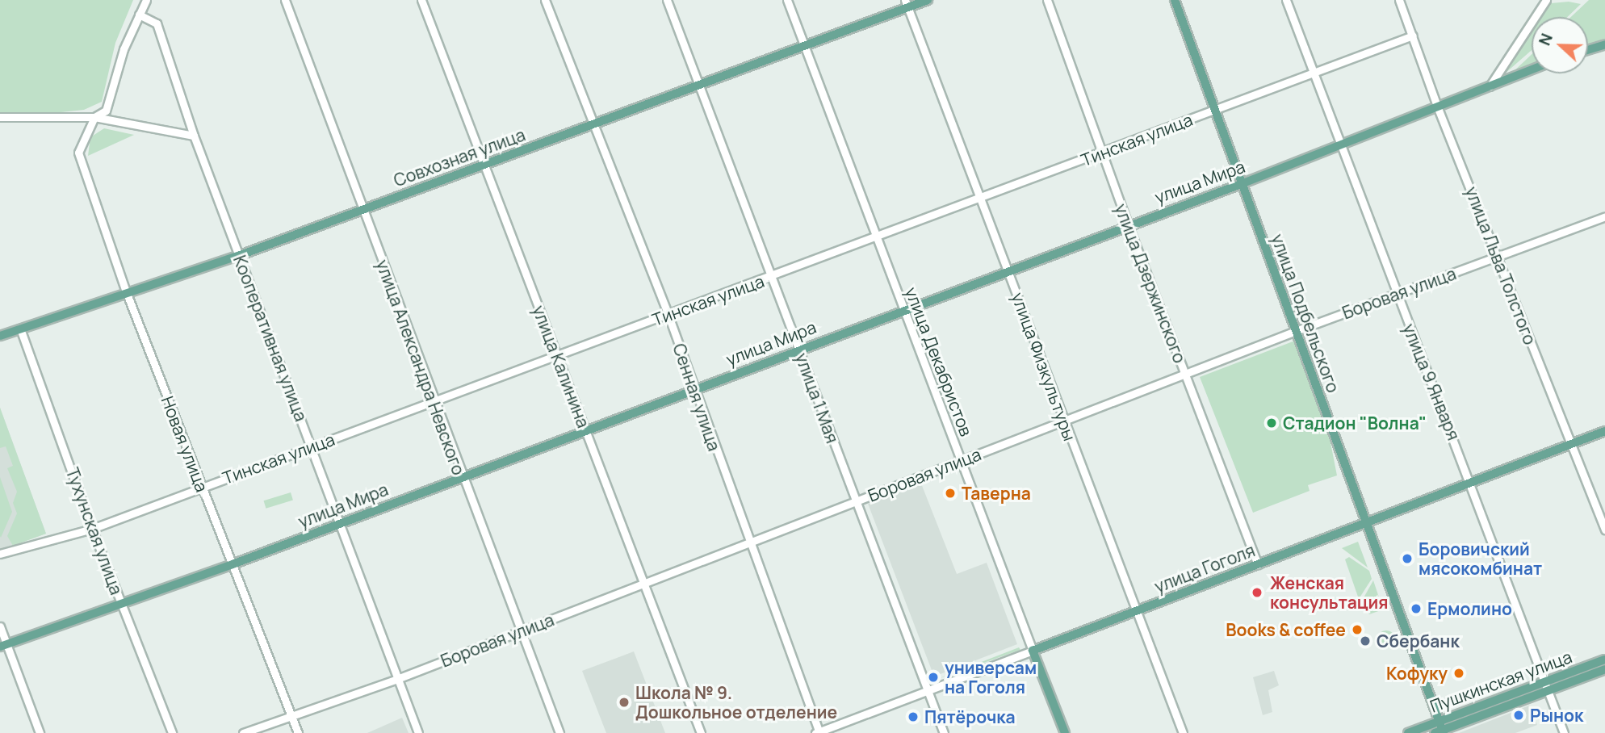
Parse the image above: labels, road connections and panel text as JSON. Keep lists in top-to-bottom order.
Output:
{
  "streets": {
    "main road": [
      "Совхозная улица",
      "улица Мира",
      "улица Подбельского",
      "улица Декабристов",
      "улица Гоголя",
      "Пушкинская улица"
    ],
    "street": [
      "Тинская улица",
      "улица Льва Толстого",
      "улица Дзержинского",
      "Боровая улица",
      "Кооперативная улица",
      "улица Калинина",
      "улица Физкультуры",
      "улица Александра Невского",
      "улица 9 Января",
      "Сенная улица",
      "улица 1 Мая",
      "Новая улица",
      "Тухунская улица"
    ]
  },
  "crossings": [
    ["Тинская улица", "улица Льва Толстого"],
    ["Тинская улица", "улица Дзержинского"],
    ["Тинская улица", "улица Подбельского"],
    ["Тинская улица", "Кооперативная улица"],
    ["Тинская улица", "улица Декабристов"],
    ["Тинская улица", "улица Калинина"],
    ["Тинская улица", "улица Физкультуры"],
    ["Тинская улица", "улица Александра Невского"],
    ["Тинская улица", "улица 9 Января"],
    ["Тинская улица", "Сенная улица"],
    ["Тинская улица", "улица 1 Мая"],
    ["Тинская улица", "Новая улица"],
    ["Тинская улица", "Тухунская улица"],
    ["Совхозная улица", "Кооперативная улица"],
    ["Совхозная улица", "улица Декабристов"],
    ["Совхозная улица", "улица Калинина"],
    ["Совхозная улица", "улица Физкультуры"],
    ["Совхозная улица", "улица Александра Невского"],
    ["Совхозная улица", "Сенная улица"],
    ["Совхозная улица", "улица 1 Мая"],
    ["Совхозная улица", "Новая улица"],
    ["Совхозная улица", "Тухунская улица"],
    ["улица Мира", "улица Льва Толстого"],
    ["улица Мира", "улица Дзержинского"],
    ["улица Мира", "улица Подбельского"],
    ["улица Мира", "Кооперативная улица"],
    ["улица Мира", "улица Декабристов"],
    ["улица Мира", "улица Калинина"],
    ["улица Мира", "улица Физкультуры"],
    ["улица Мира", "улица Александра Невского"],
    ["улица Мира", "улица 9 Января"],
    ["улица Мира", "Сенная улица"],
    ["улица Мира", "улица 1 Мая"],
    ["улица Мира", "Новая улица"],
    ["улица Мира", "Тухунская улица"],
    ["улица Льва Толстого", "Боровая улица"],
    ["улица Льва Толстого", "улица Гоголя"],
    ["улица Дзержинского", "Боровая улица"],
    ["улица Дзержинского", "улица Гоголя"],
    ["Боровая улица", "улица Подбельского"],
    ["Боровая улица", "Кооперативная улица"],
    ["Боровая улица", "улица Декабристов"],
    ["Боровая улица", "улица Калинина"],
    ["Боровая улица", "улица Физкультуры"],
    ["Боровая улица", "улица Александра Невского"],
    ["Боровая улица", "улица 9 Января"],
    ["Боровая улица", "Сенная улица"],
    ["Боровая улица", "улица 1 Мая"],
    ["Боровая улица", "Новая улица"],
    ["улица Подбельского", "улица Гоголя"],
    ["улица Подбельского", "Пушкинская улица"],
    ["улица Декабристов", "улица Гоголя"],
    ["улица Физкультуры", "улица Гоголя"],
    ["улица 9 Января", "улица Гоголя"],
    ["улица 9 Января", "Пушкинская улица"],
    ["Сенная улица", "улица Гоголя"],
    ["улица 1 Мая", "улица Гоголя"]
  ],
  "places": [
    "Стадион \"Волна\"",
    "Таверна",
    "Боровичский мясокомбинат",
    "Женская консультация",
    "Ермолино",
    "Books & coffee",
    "Сбербанк",
    "Кофуку",
    "универсам на Гоголя",
    "Школа № 9. Дошкольное отделение",
    "Рынок",
    "Пятёрочка"
  ],
  "north": "left"
}
